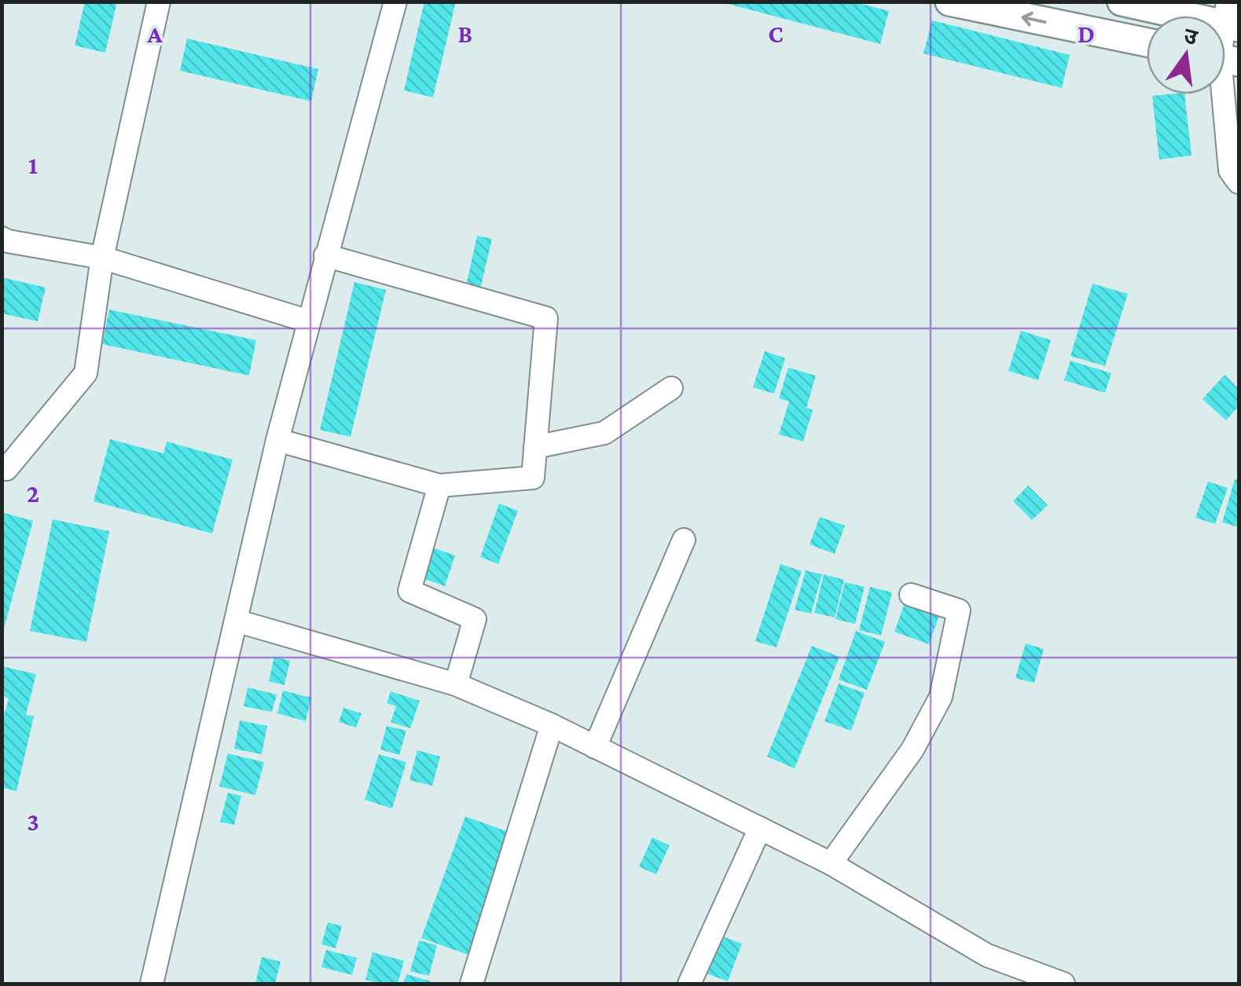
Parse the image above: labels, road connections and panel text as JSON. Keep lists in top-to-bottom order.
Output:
{
  "north": "top",
  "grid": {
    "columns": [
      "A",
      "B",
      "C",
      "D"
    ],
    "rows": ["1", "2", "3"]
  }
}
